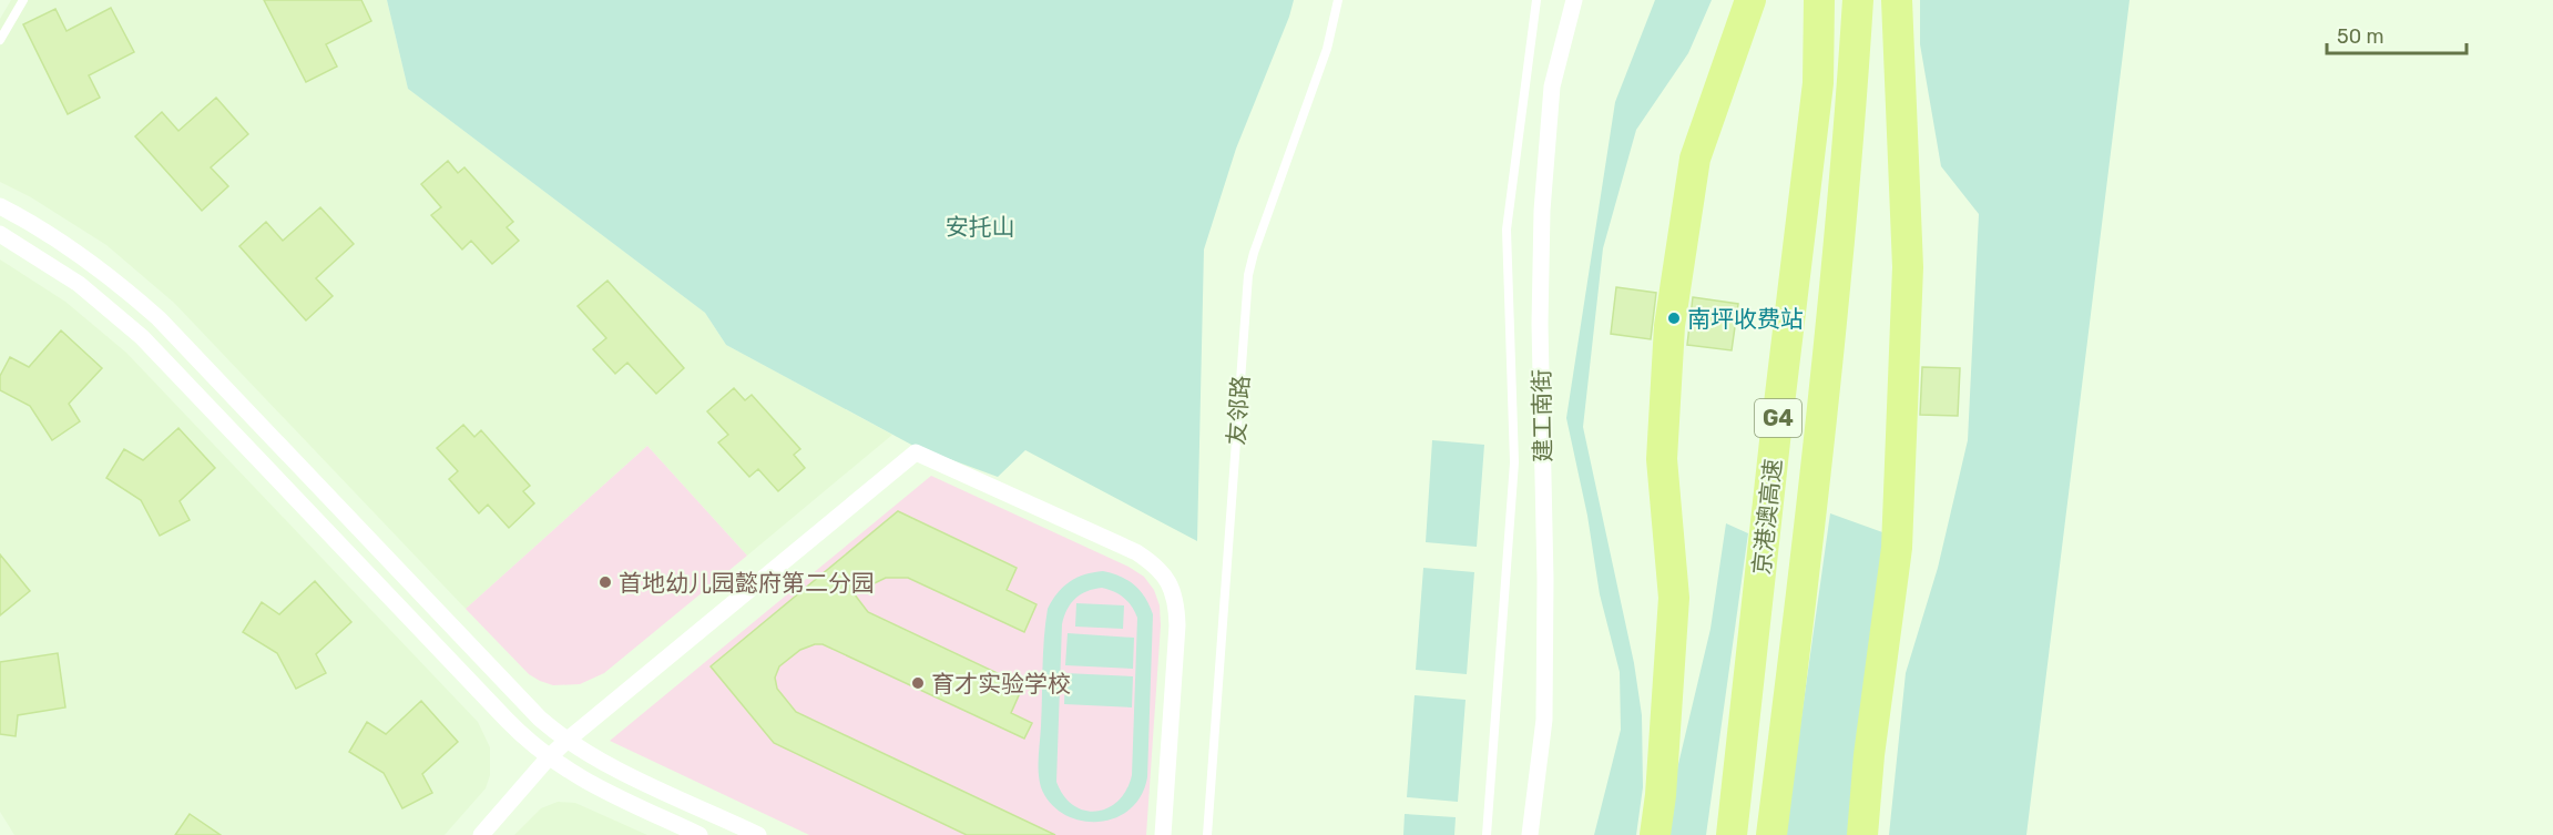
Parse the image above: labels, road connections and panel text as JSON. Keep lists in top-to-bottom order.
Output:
{
  "streets": {
    "highway": ["G4", "京港澳高速"],
    "street": ["建工南街"],
    "lane": ["友邻路"]
  },
  "parks": ["安托山"],
  "places": ["南坪收费站", "首地幼儿园懿府第二分园", "育才实验学校"],
  "scale_bar": "50 m"
}
